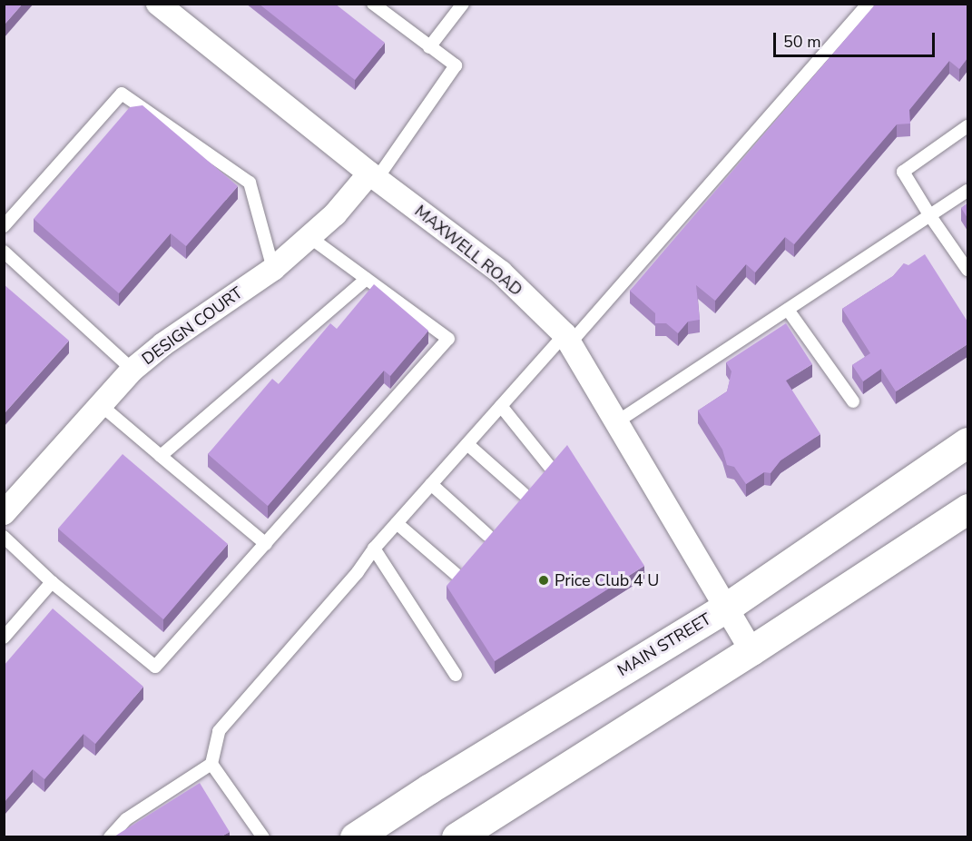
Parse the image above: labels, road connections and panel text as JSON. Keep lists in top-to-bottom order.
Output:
{
  "streets": {
    "main road": ["MAIN STREET"],
    "street": ["MAXWELL ROAD", "DESIGN COURT"]
  },
  "crossings": [
    ["MAXWELL ROAD", "DESIGN COURT"],
    ["MAXWELL ROAD", "MAIN STREET"]
  ],
  "places": ["Price Club 4 U"],
  "scale_bar": "50 m"
}
